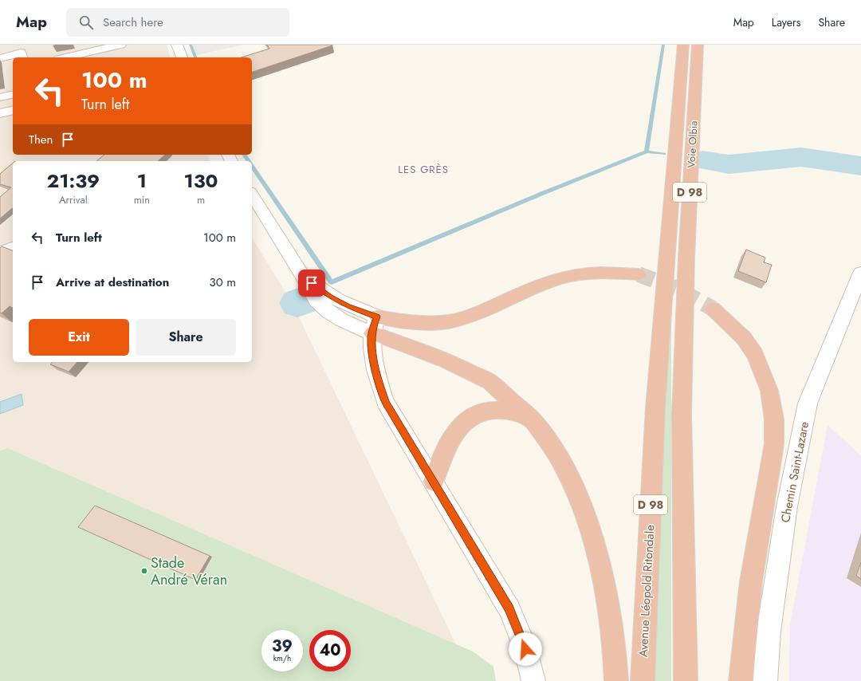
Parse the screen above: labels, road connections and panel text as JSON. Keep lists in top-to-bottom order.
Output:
{
  "streets": {
    "highway": ["Voie Olbia", "D 98", "Avenue Léopold Ritondale"],
    "street": ["Chemin Saint-Lazare"]
  },
  "crossings": [
    ["Voie Olbia", "Avenue Léopold Ritondale"]
  ],
  "districts": ["LES GRÈS"],
  "places": ["Stade André Véran"],
  "page": {
    "header": "Map",
    "search": "Search here",
    "nav": ["Map", "Layers", "Share"],
    "turn": ["100 m", "Turn left"],
    "then": "Then",
    "eta": [
      "21:39",
      "Arrival",
      "1",
      "min",
      "130",
      "m"
    ],
    "list": [
      {
        "name": "Turn left",
        "value": "100 m"
      },
      {
        "name": "Arrive at destination",
        "value": "30 m"
      }
    ],
    "buttons": ["Exit", "Share"],
    "speed": "39 km/h",
    "limit": "40"
  }
}
